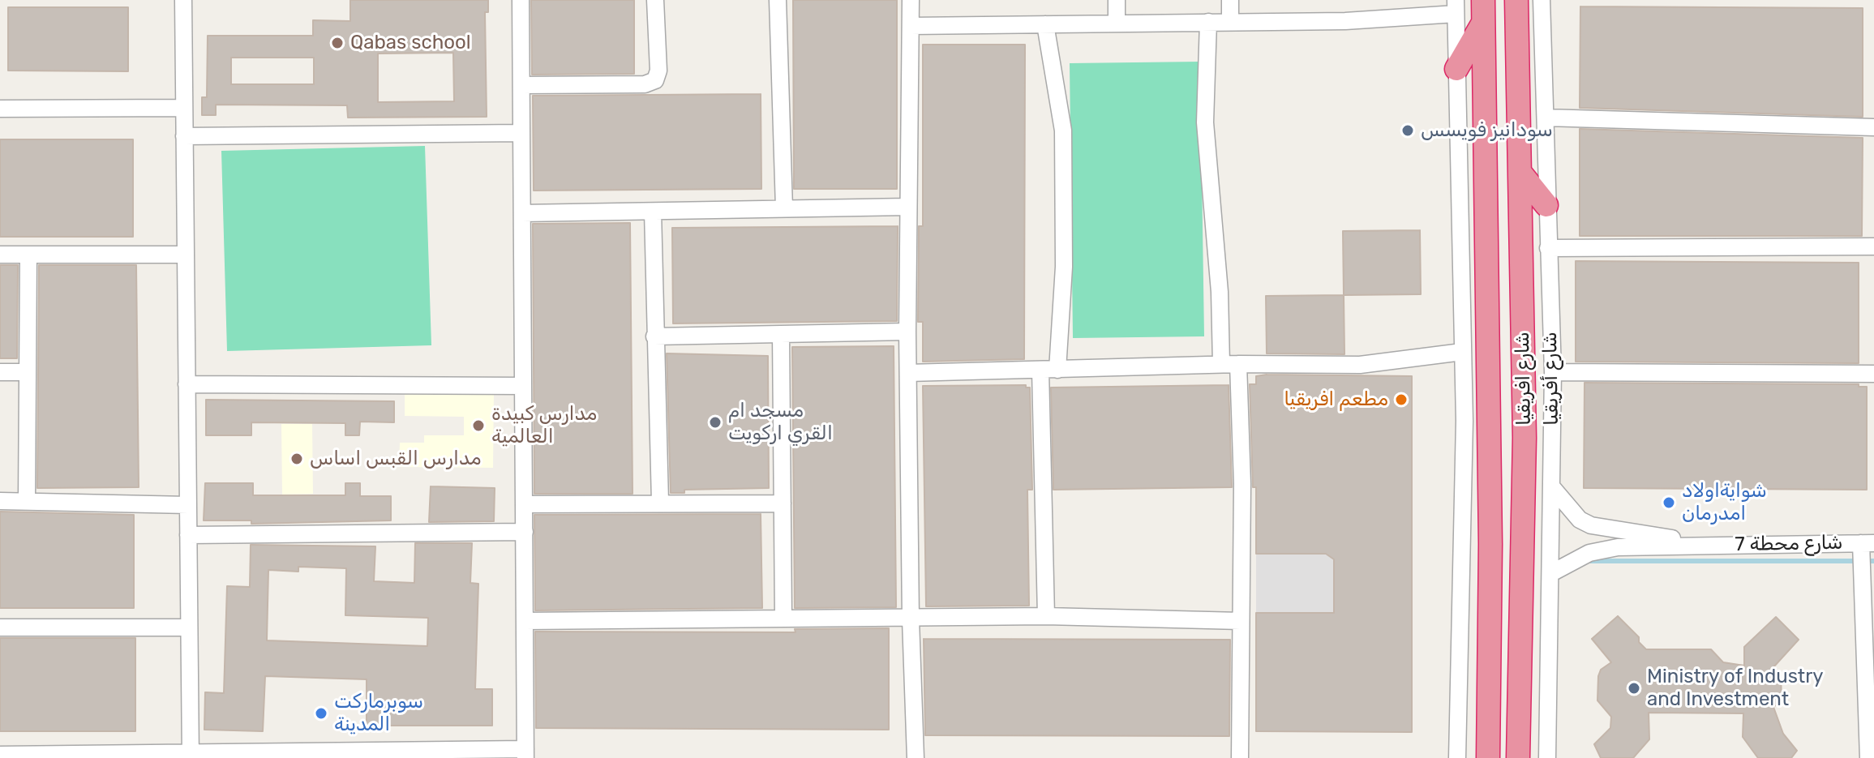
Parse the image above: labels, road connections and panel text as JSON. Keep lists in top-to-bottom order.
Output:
{
  "streets": {
    "highway": ["شارع افريقيا"],
    "street": ["شارع أفريقيا", "شارع محطة 7"]
  },
  "places": [
    "Qabas school",
    "سودانيز فويسس",
    "مطعم افريقيا",
    "مسجد ام القري اركويت",
    "مدارس كبيدة العالمية",
    "مدارس القبس اساس",
    "شوايةاولاد امدرمان",
    "Ministry of Industry and Investment",
    "سوبرماركت المدينة"
  ]
}
